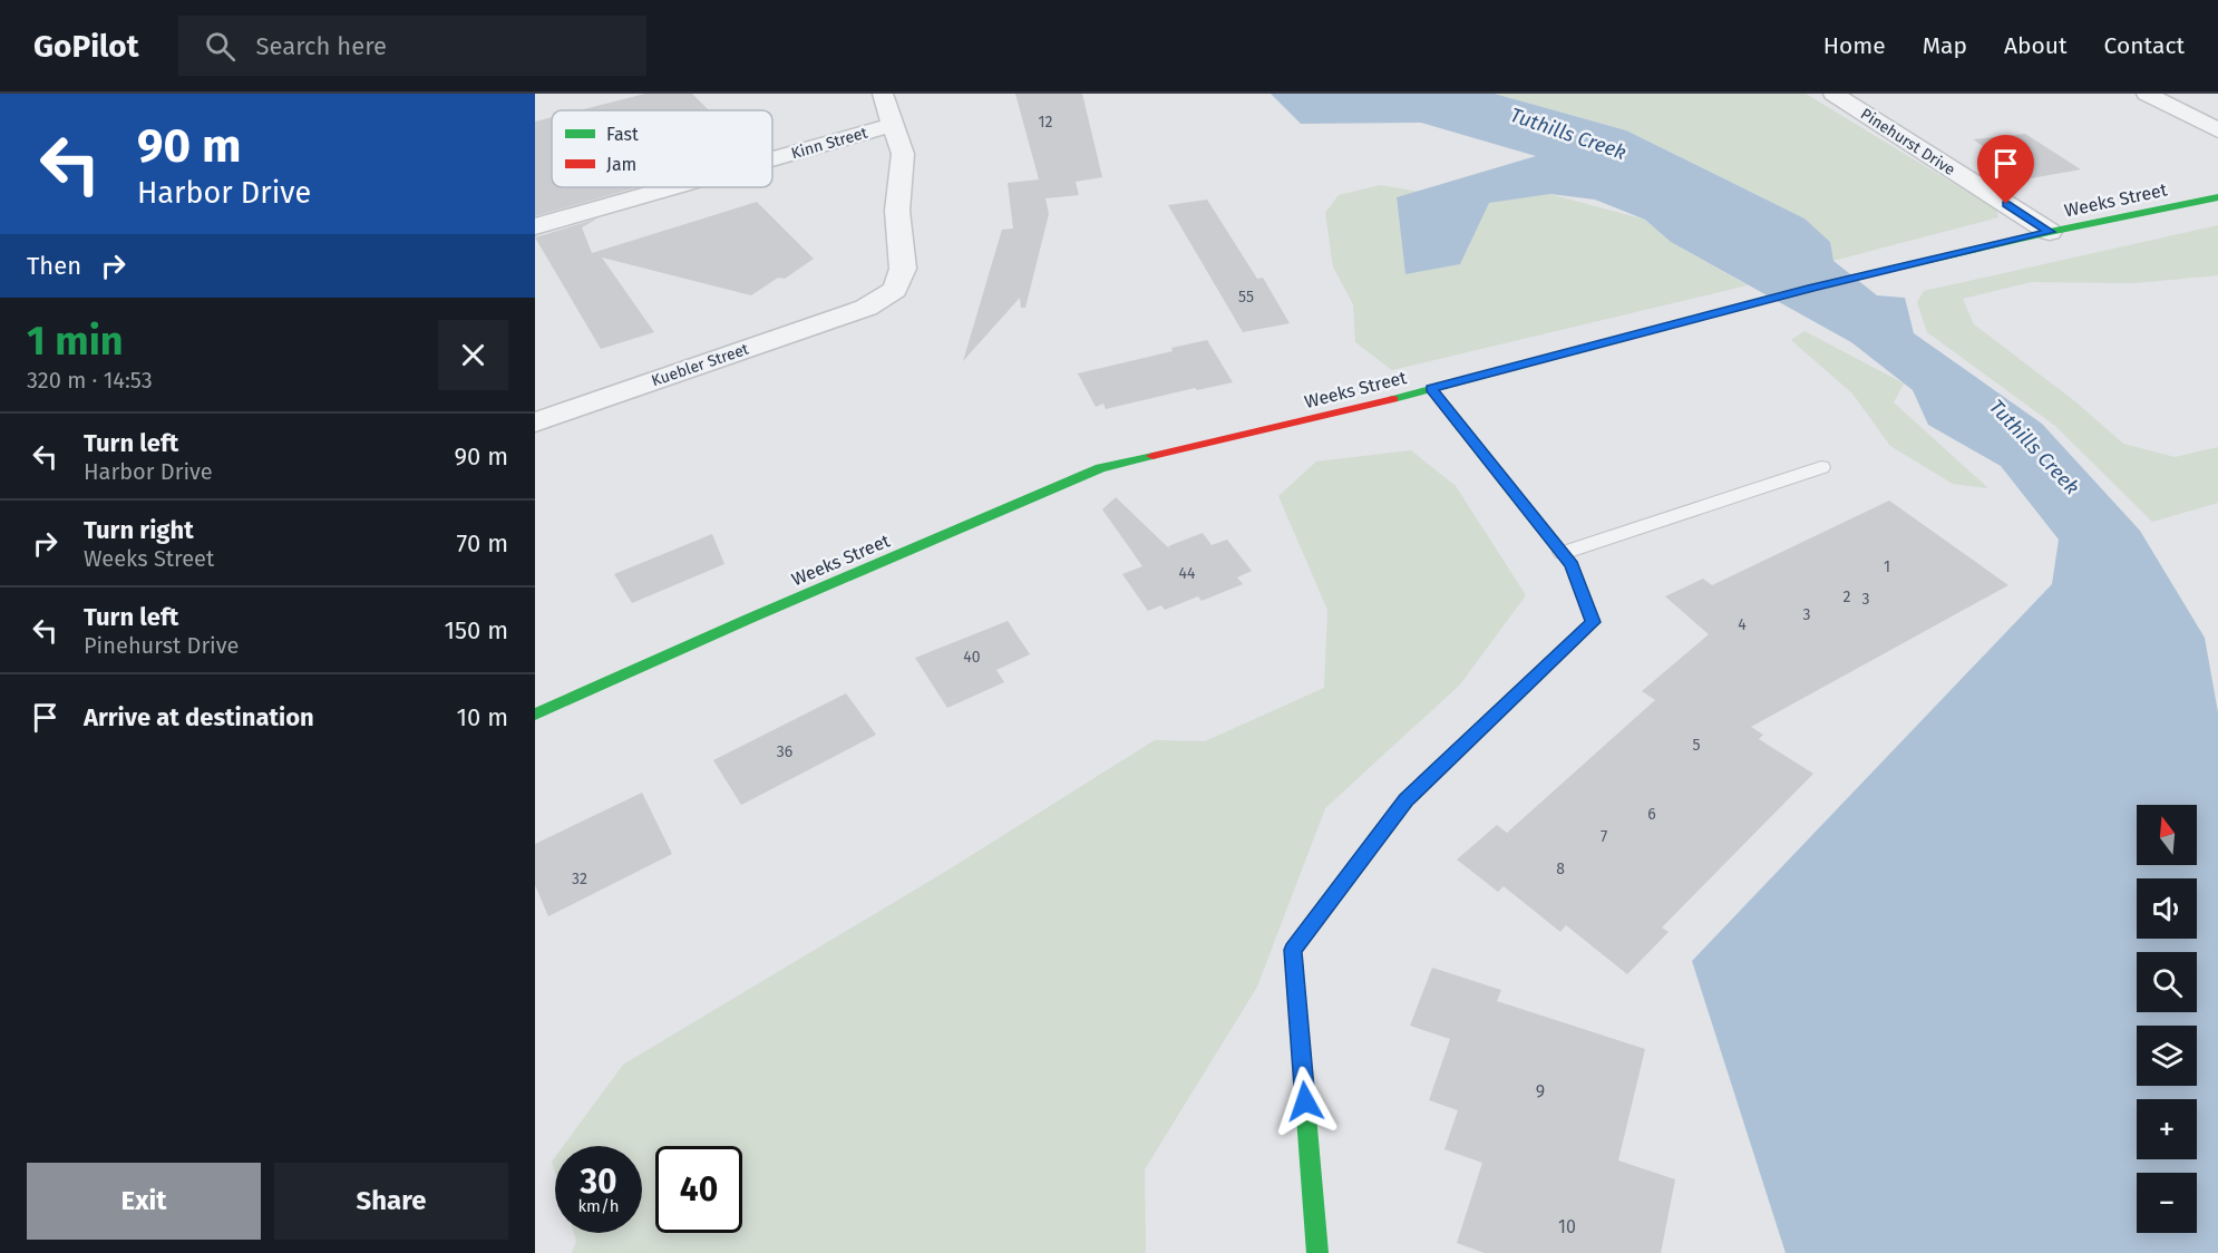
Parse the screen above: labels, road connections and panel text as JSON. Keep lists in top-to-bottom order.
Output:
{
  "streets": {
    "main road": ["Weeks Street"],
    "street": ["Pinehurst Drive", "Kinn Street", "Kuebler Street"]
  },
  "crossings": [
    ["Pinehurst Drive", "Weeks Street"],
    ["Kinn Street", "Kuebler Street"]
  ],
  "water": ["Tuthills Creek"],
  "house_numbers": [
    "12",
    "55",
    "1",
    "44",
    "2",
    "3",
    "3",
    "4",
    "40",
    "5",
    "36",
    "6",
    "7",
    "8",
    "32",
    "9",
    "10"
  ],
  "legend": ["Fast", "Jam"],
  "north": "top",
  "page": {
    "header": "GoPilot",
    "search": "Search here",
    "nav": [
      "Home",
      "Map",
      "About",
      "Contact"
    ],
    "turn": ["90 m", "Harbor Drive"],
    "then": "Then",
    "heading": ["1 min", "320 m · 14:53"],
    "list": [
      {
        "name": "Turn left",
        "note": "Harbor Drive",
        "value": "90 m"
      },
      {
        "name": "Turn right",
        "note": "Weeks Street",
        "value": "70 m"
      },
      {
        "name": "Turn left",
        "note": "Pinehurst Drive",
        "value": "150 m"
      },
      {
        "name": "Arrive at destination",
        "value": "10 m"
      }
    ],
    "map_buttons": ["+", "−"],
    "speed": "30 km/h",
    "limit": "40",
    "buttons": ["Exit", "Share"]
  }
}
